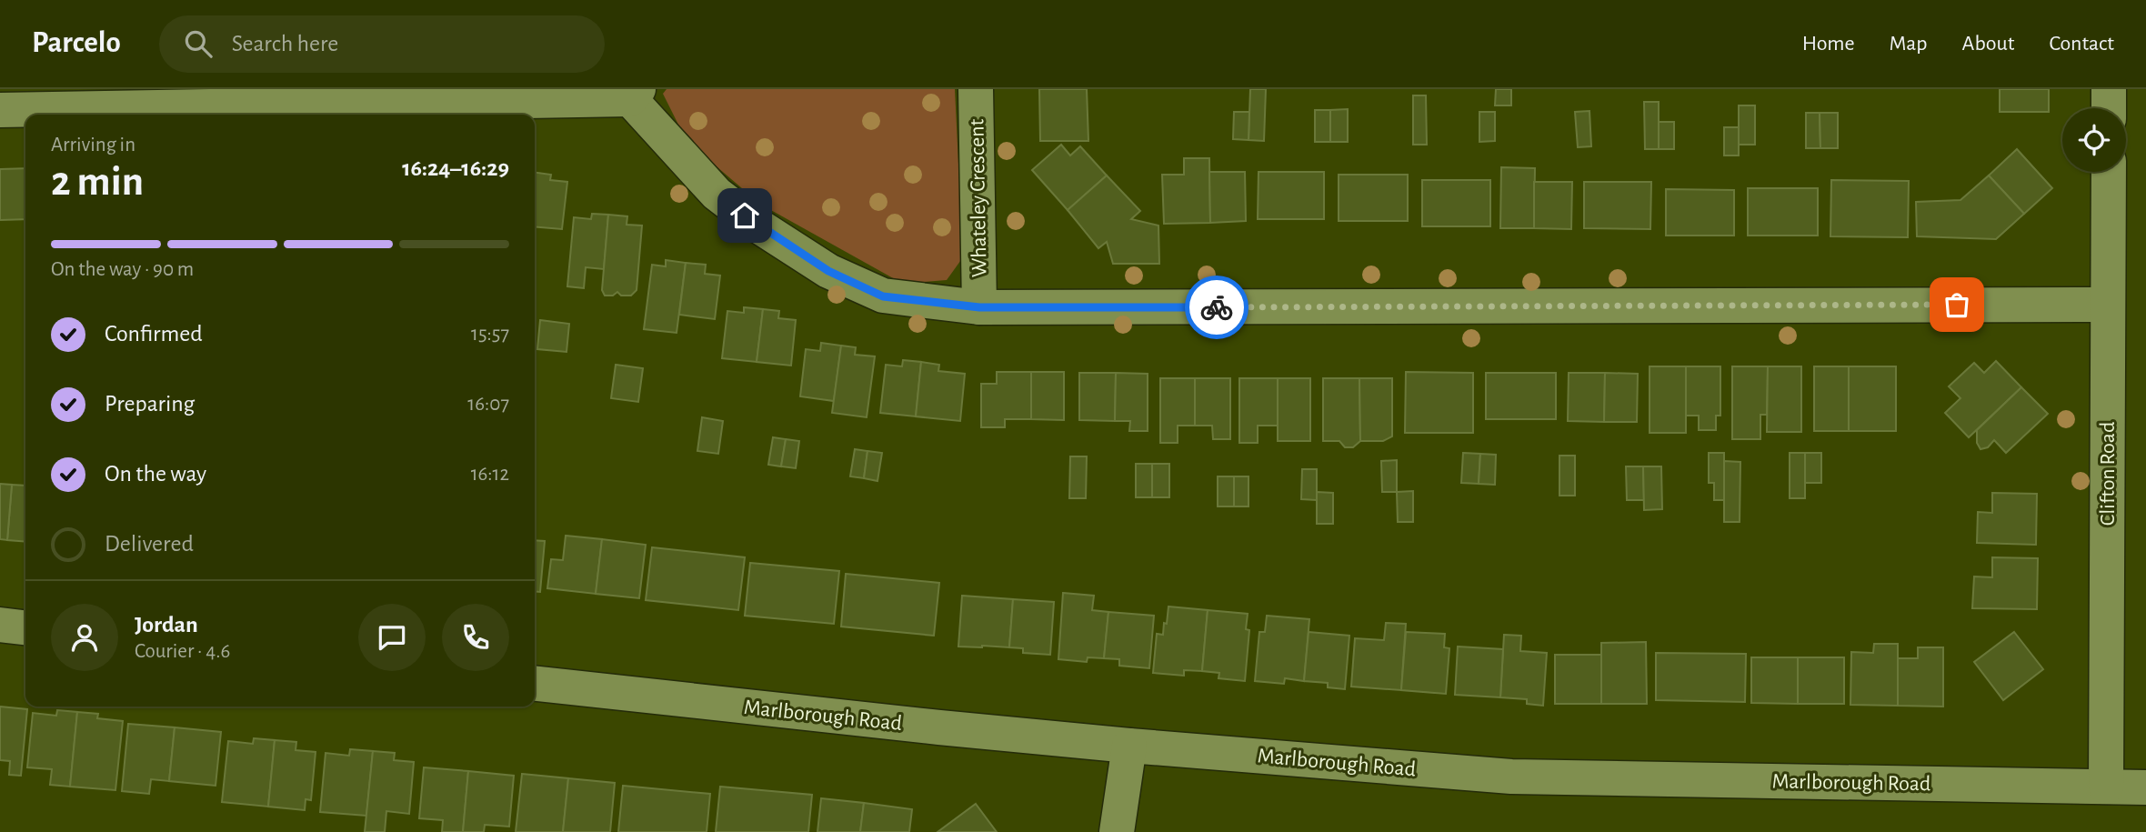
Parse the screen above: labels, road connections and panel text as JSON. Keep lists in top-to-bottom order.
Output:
{
  "streets": {
    "street": ["Whateley Crescent", "Clifton Road", "Marlborough Road"]
  },
  "crossings": [
    ["Whateley Crescent", "Clifton Road"],
    ["Clifton Road", "Marlborough Road"]
  ],
  "page": {
    "header": "Parcelo",
    "search": "Search here",
    "nav": [
      "Home",
      "Map",
      "About",
      "Contact"
    ],
    "heading": ["2 min", "Arriving in", "16:24–16:29"],
    "panel": ["Jordan", "Courier · 4.6"],
    "bar": "On the way · 90 m",
    "list": [
      ["Confirmed", "15:57"],
      ["Preparing", "16:07"],
      ["On the way", "16:12"],
      "Delivered"
    ]
  }
}
